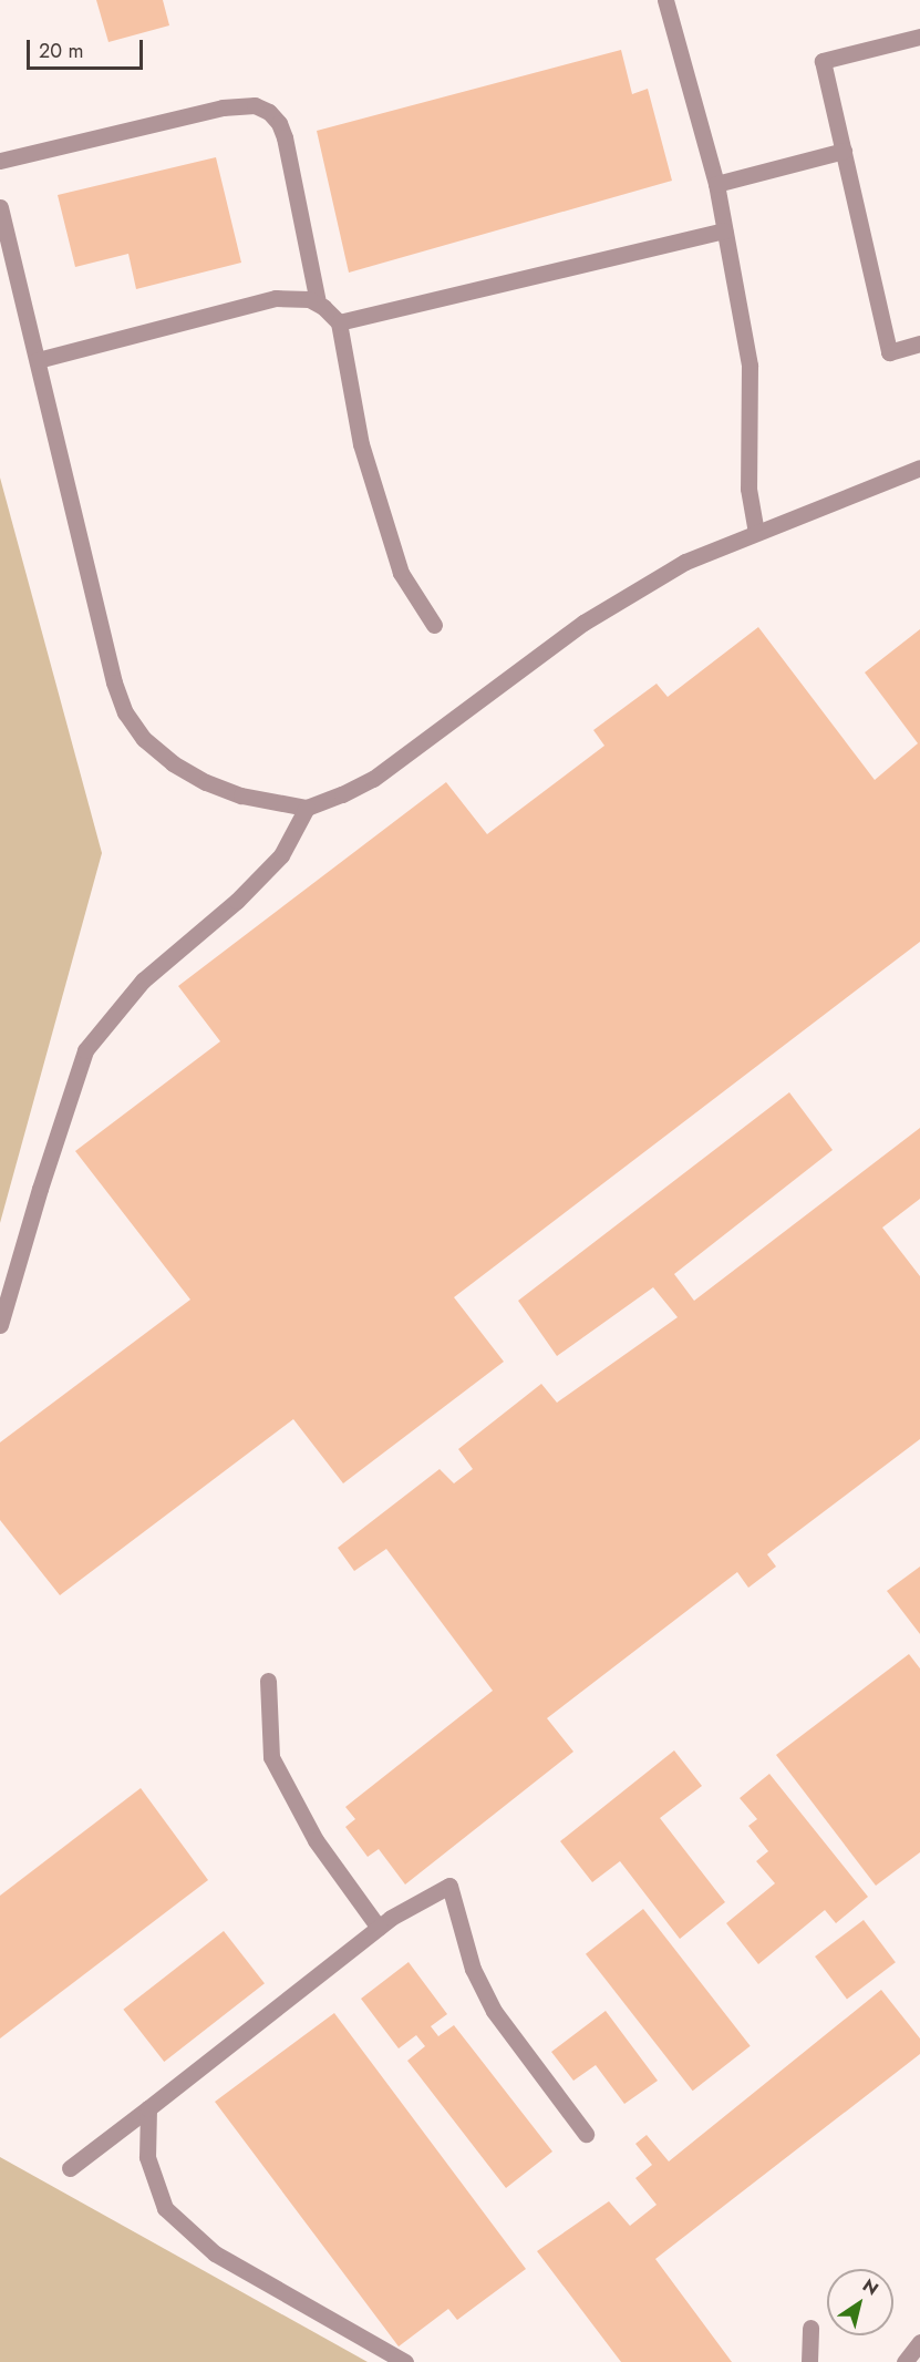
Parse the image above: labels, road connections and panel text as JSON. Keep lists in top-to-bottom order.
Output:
{
  "scale_bar": "20 m",
  "north": "top right"
}
